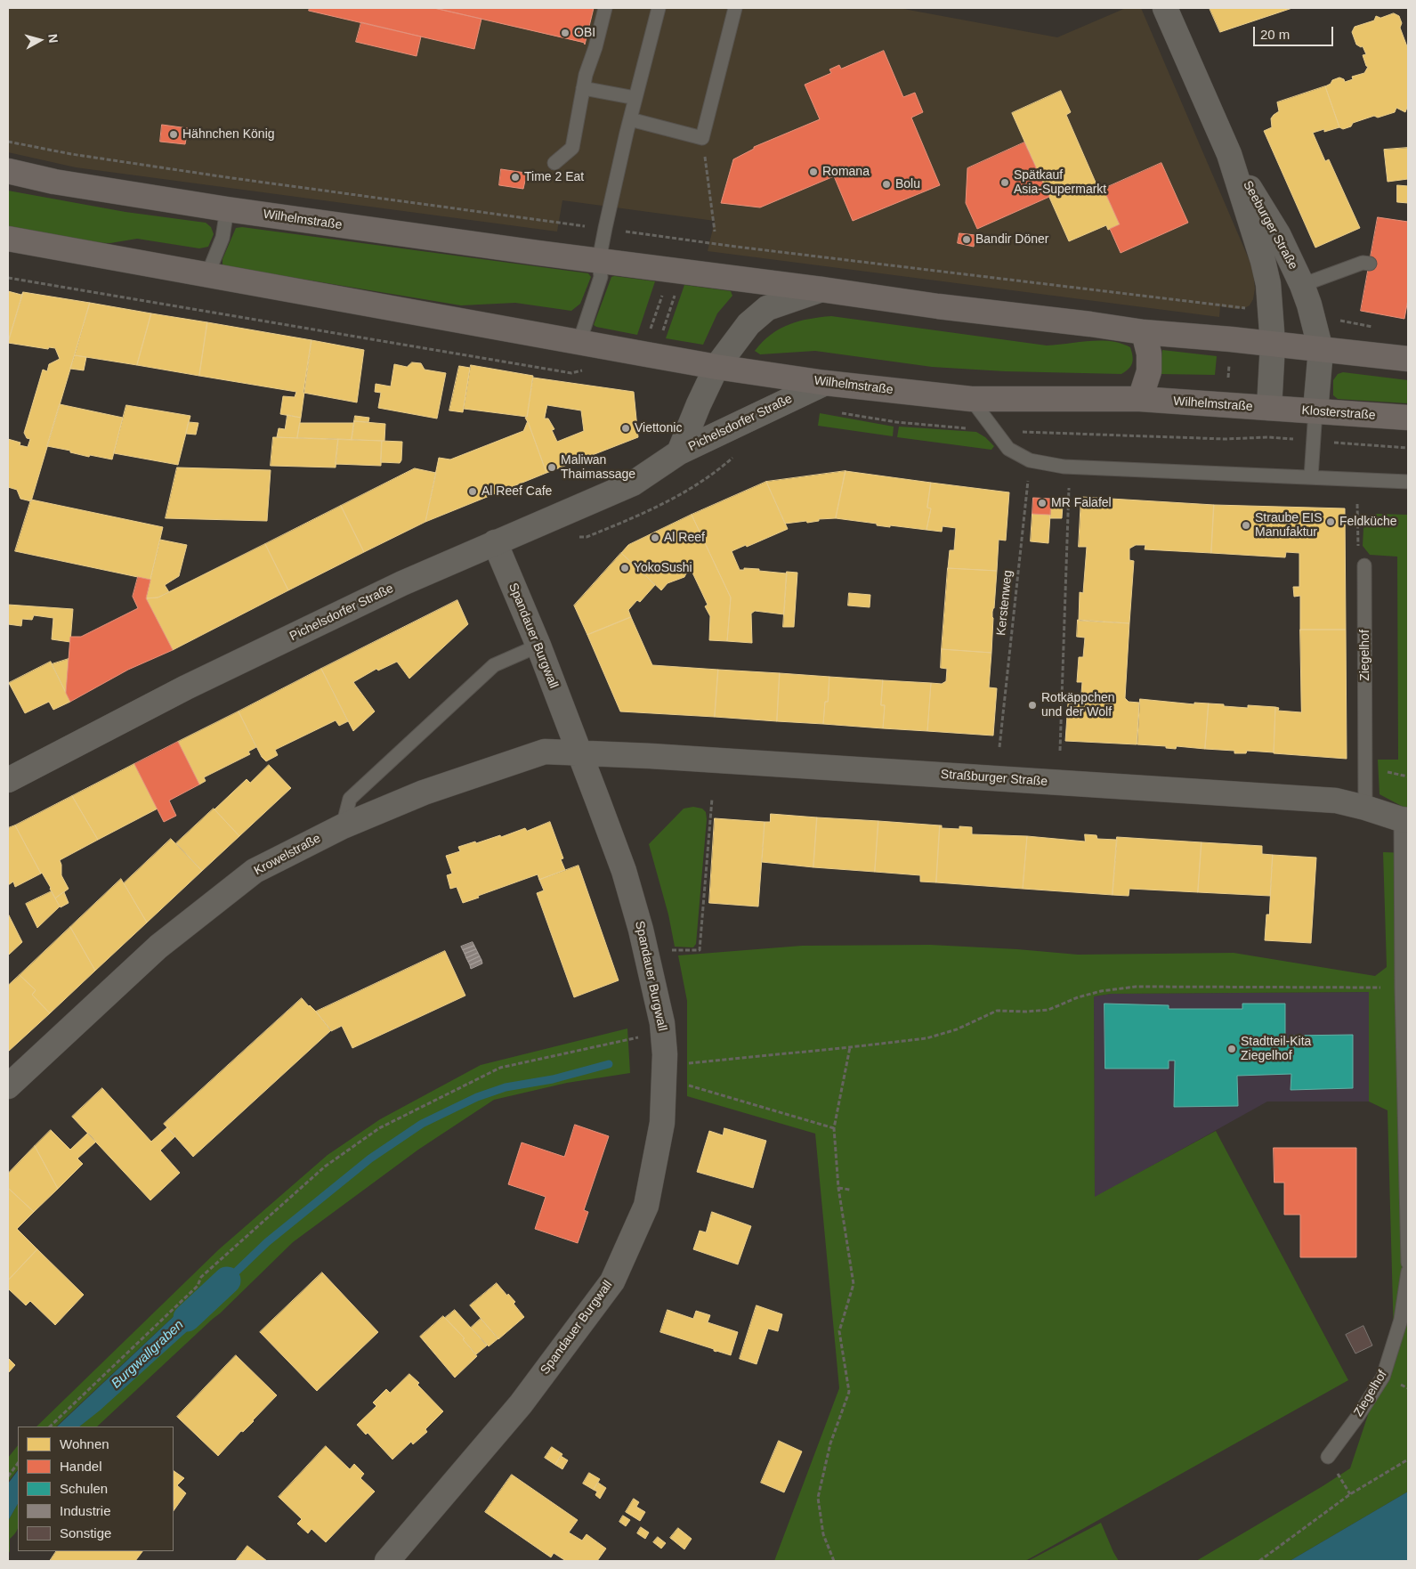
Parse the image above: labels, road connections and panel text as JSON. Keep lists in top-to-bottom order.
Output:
{
  "streets": {
    "main road": ["Wilhelmstraße", "Klosterstraße"],
    "street": [
      "Seeburger Straße",
      "Pichelsdorfer Straße",
      "Spandauer Burgwall",
      "Straßburger Straße",
      "Krowelstraße"
    ],
    "lane": ["Ziegelhof"],
    "path": ["Kerstenweg"]
  },
  "crossings": [
    ["Wilhelmstraße", "Seeburger Straße"],
    ["Wilhelmstraße", "Klosterstraße"],
    ["Wilhelmstraße", "Pichelsdorfer Straße"],
    ["Pichelsdorfer Straße", "Spandauer Burgwall"],
    ["Spandauer Burgwall", "Straßburger Straße"],
    ["Spandauer Burgwall", "Krowelstraße"],
    ["Ziegelhof", "Straßburger Straße"],
    ["Straßburger Straße", "Krowelstraße"]
  ],
  "water": ["Burgwallgraben"],
  "places": [
    "OBI",
    "Hähnchen König",
    "Romana",
    "Time 2 Eat",
    "Spätkauf Asia-Supermarkt",
    "Bolu",
    "Bandir Döner",
    "Viettonic",
    "Maliwan Thaimassage",
    "Al Reef Cafe",
    "MR Falafel",
    "Feldküche",
    "Straube EIS Manufaktur",
    "Al Reef",
    "YokoSushi",
    "Rotkäppchen und der Wolf",
    "Stadtteil-Kita Ziegelhof"
  ],
  "legend": [
    "Wohnen",
    "Handel",
    "Schulen",
    "Industrie",
    "Sonstige"
  ],
  "scale_bar": "20 m",
  "north": "right"
}
